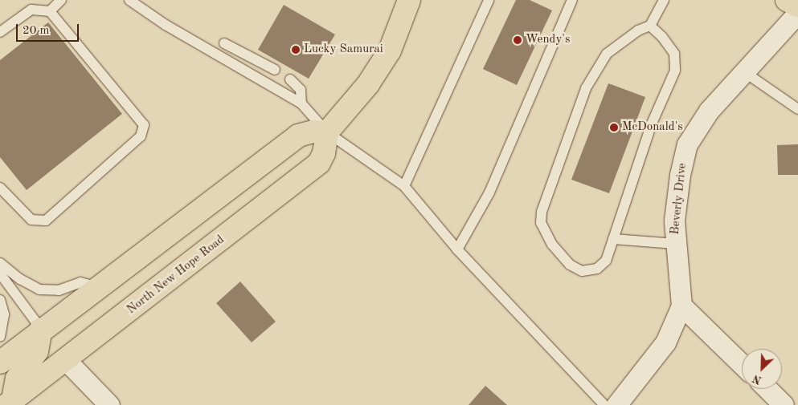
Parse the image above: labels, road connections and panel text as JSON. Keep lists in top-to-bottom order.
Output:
{
  "streets": {
    "main road": ["North New Hope Road"],
    "street": ["Beverly Drive"]
  },
  "places": ["Wendy's", "Lucky Samurai", "McDonald's"],
  "scale_bar": "20 m",
  "north": "bottom left"
}
